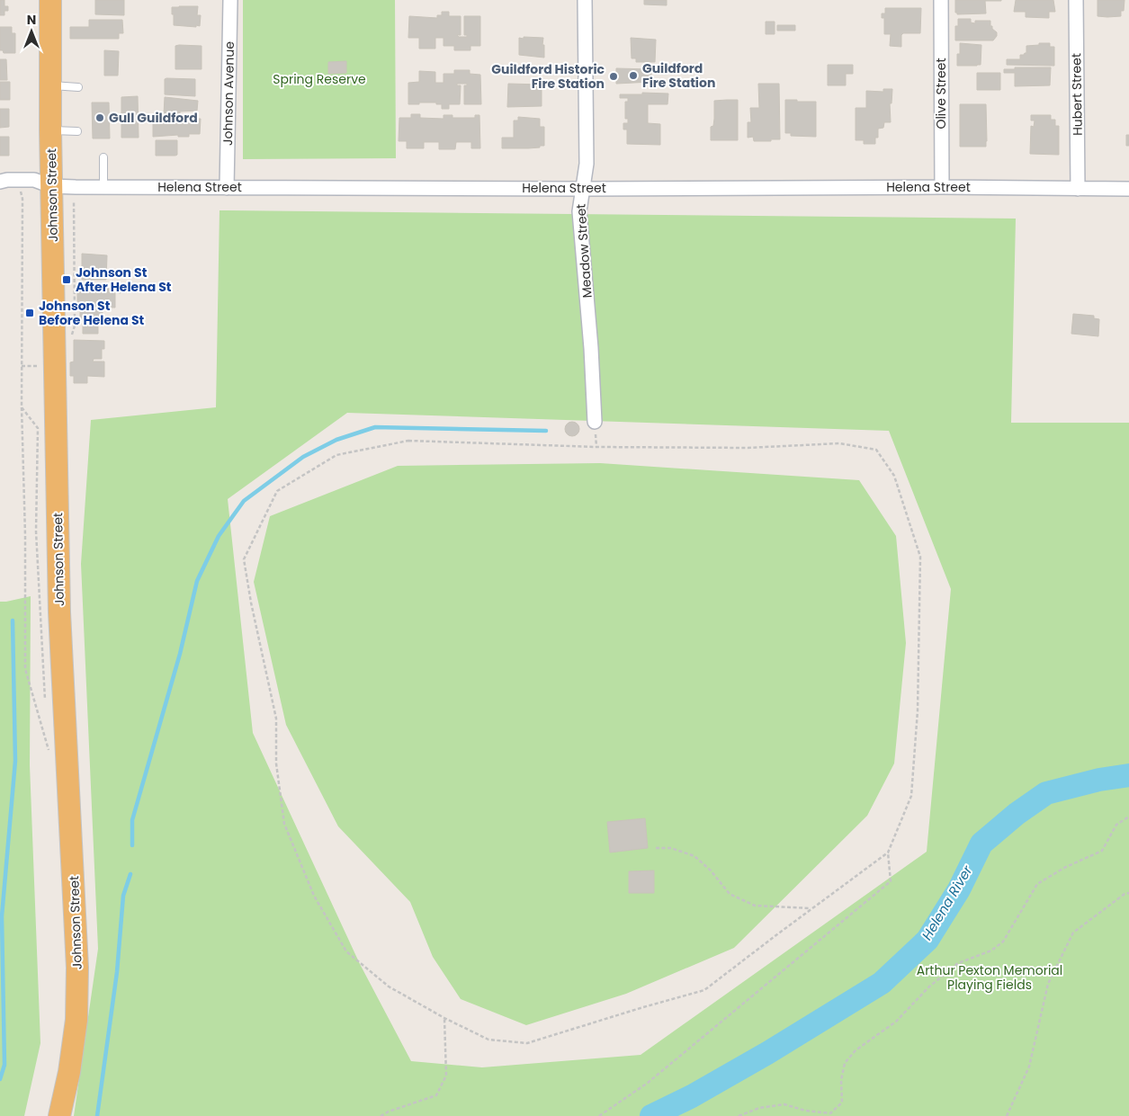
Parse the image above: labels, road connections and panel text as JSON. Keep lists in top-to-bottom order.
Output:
{
  "streets": {
    "highway": ["Johnson Street"],
    "street": [
      "Johnson Avenue",
      "Olive Street",
      "Hubert Street",
      "Helena Street",
      "Meadow Street"
    ]
  },
  "crossings": [
    ["Johnson Avenue", "Helena Street"],
    ["Olive Street", "Helena Street"],
    ["Hubert Street", "Helena Street"],
    ["Helena Street", "Johnson Street"],
    ["Helena Street", "Meadow Street"]
  ],
  "water": ["Helena River"],
  "parks": ["Spring Reserve", "Arthur Pexton Memorial Playing Fields"],
  "places": {
    "other": ["Guildford Fire Station", "Guildford Historic Fire Station", "Gull Guildford"],
    "transit": ["Johnson St After Helena St", "Johnson St Before Helena St"]
  },
  "north": "top"
}
